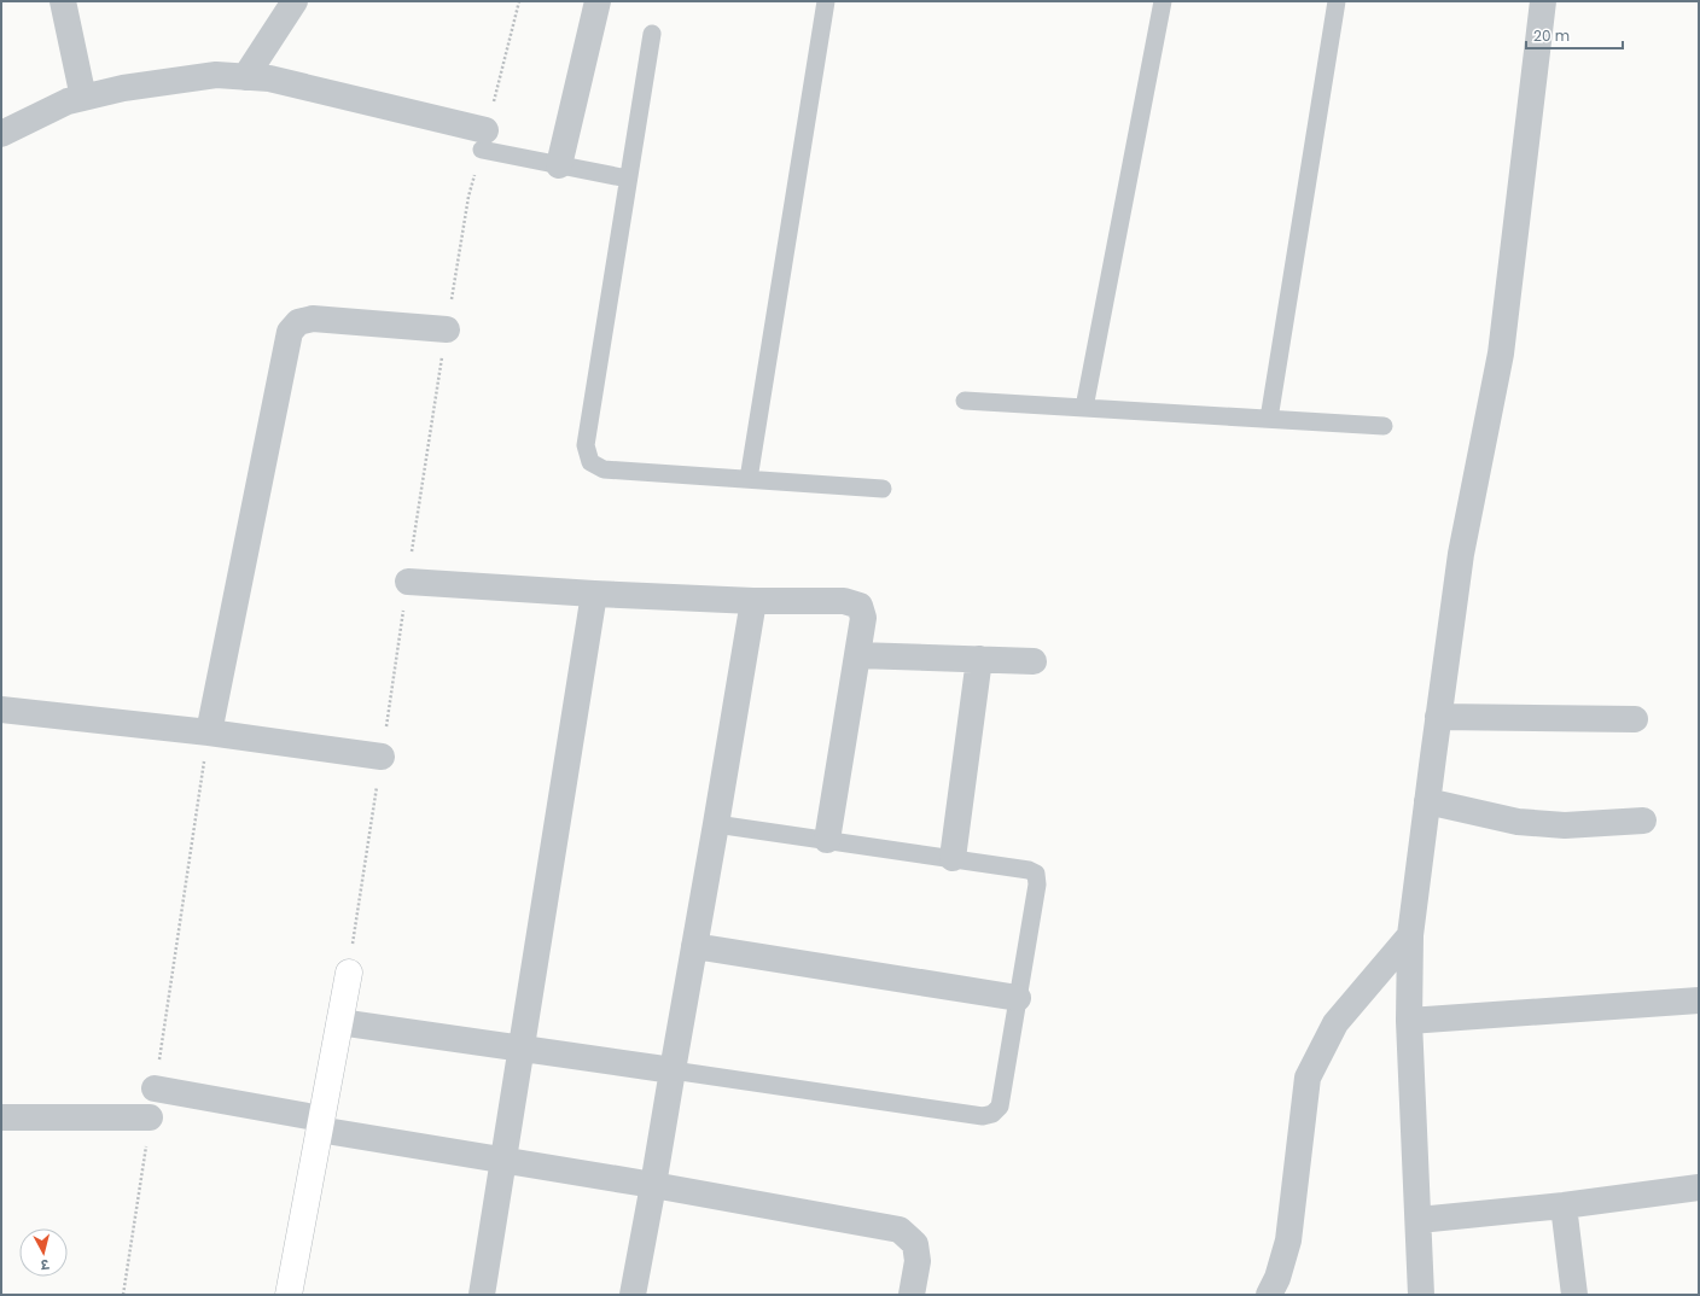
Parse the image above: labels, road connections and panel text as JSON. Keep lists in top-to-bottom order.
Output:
{
  "scale_bar": "20 m",
  "north": "bottom"
}
